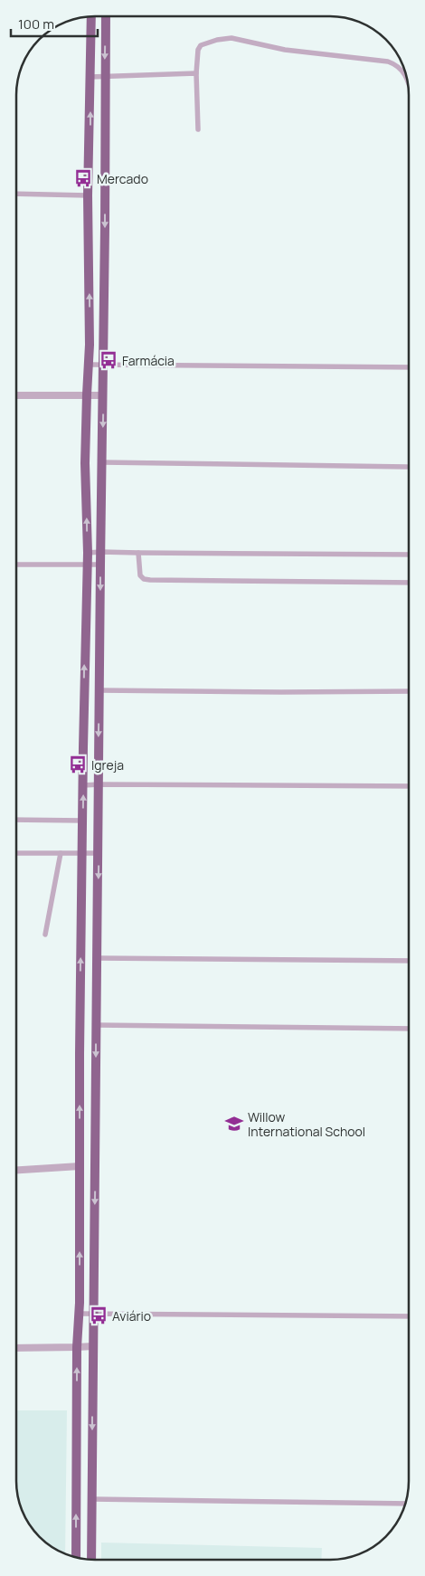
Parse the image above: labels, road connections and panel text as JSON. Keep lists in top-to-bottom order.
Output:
{
  "places": {
    "bus stop": [
      "Mercado",
      "Farmácia",
      "Igreja",
      "Aviário"
    ],
    "school or university": ["Willow International School"]
  },
  "scale_bar": "100 m"
}
